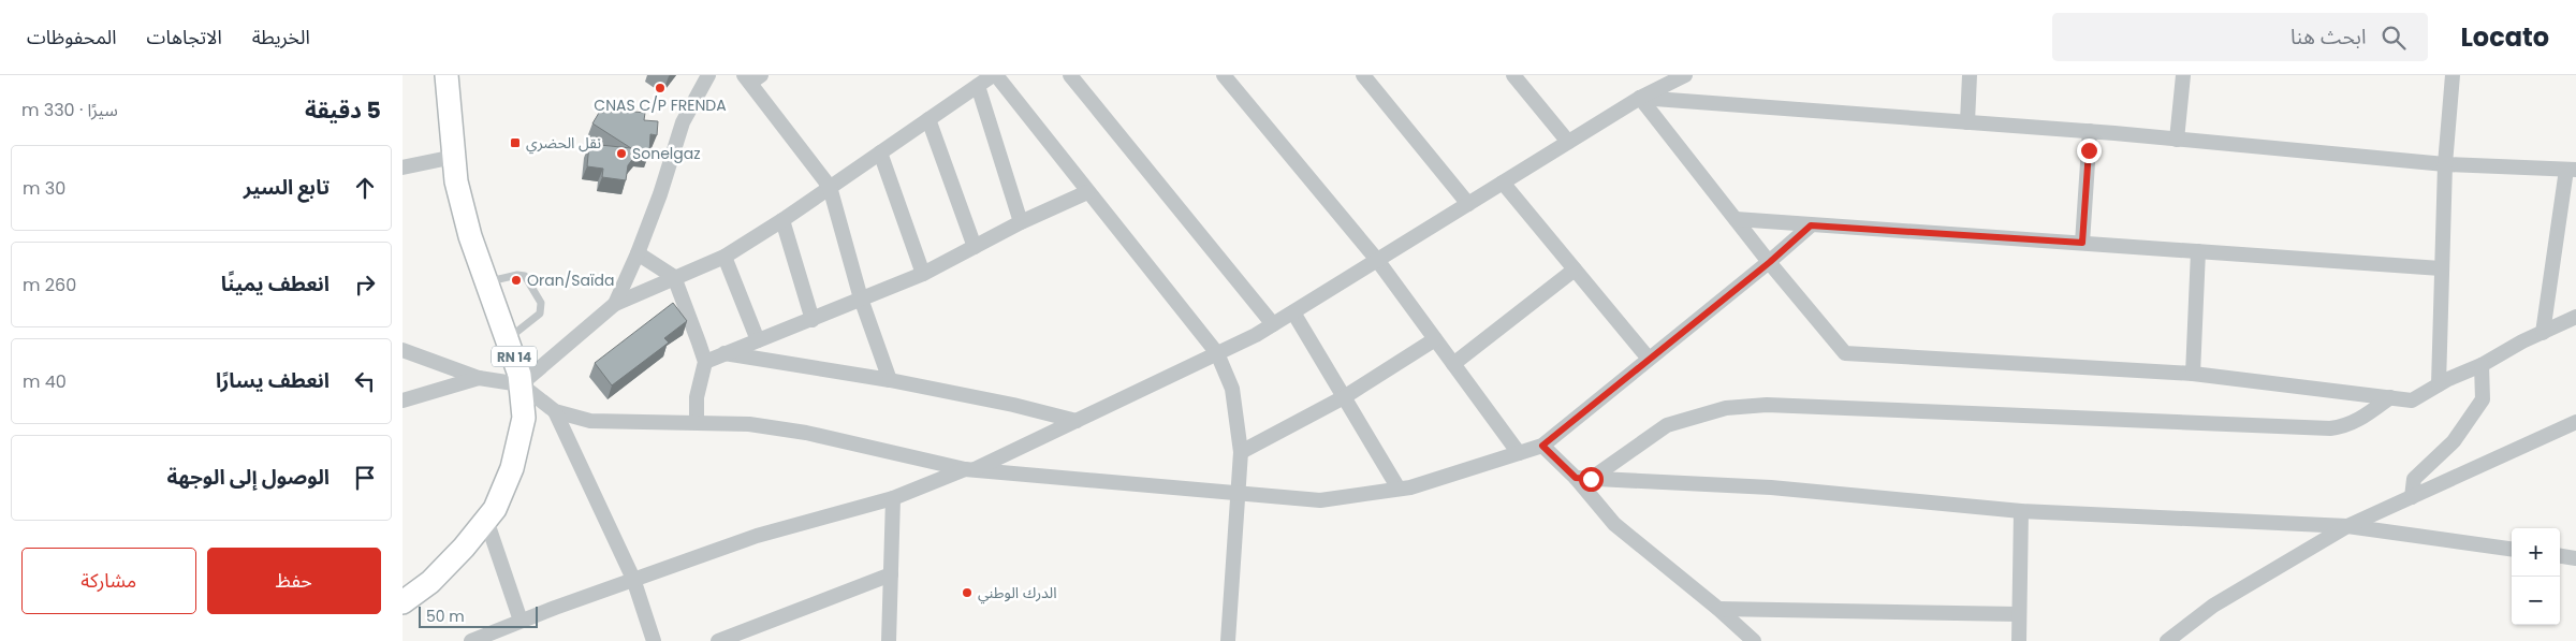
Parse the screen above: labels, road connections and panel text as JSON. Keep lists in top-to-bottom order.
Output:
{
  "streets": {
    "main road": ["RN 14"]
  },
  "places": {
    "other": [
      "CNAS C/P FRENDA",
      "Sonelgaz",
      "Oran/Saïda",
      "الدرك الوطني"
    ],
    "transit": ["نقل الحضري"]
  },
  "scale_bar": "50 m",
  "page": {
    "header": "Locato",
    "search": "ابحث هنا",
    "nav": ["الخريطة", "الاتجاهات", "المحفوظات"],
    "heading": ["5 دقيقة", "سيرًا · 330 m"],
    "list": [
      ["تابع السير", "30 m"],
      ["انعطف يمينًا", "260 m"],
      ["انعطف يسارًا", "40 m"],
      "الوصول إلى الوجهة"
    ],
    "map_buttons": ["+", "−"],
    "buttons": ["حفظ", "مشاركة"],
    "scale": "50 m"
  }
}
